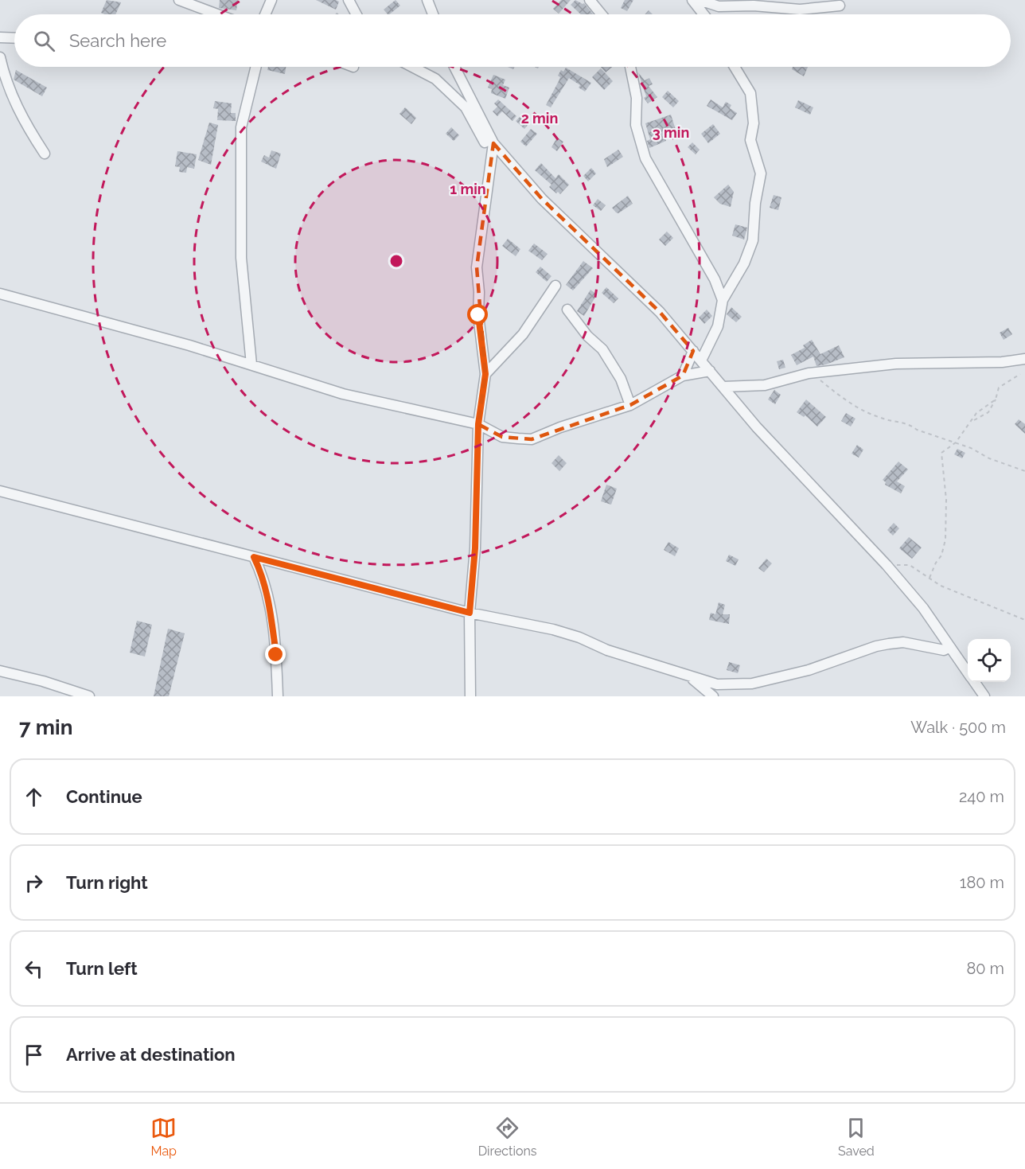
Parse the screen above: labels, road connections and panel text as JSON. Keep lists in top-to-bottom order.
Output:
{
  "page": {
    "search": "Search here",
    "heading": ["7 min", "Walk · 500 m"],
    "list": [
      ["Continue", "240 m"],
      ["Turn right", "180 m"],
      ["Turn left", "80 m"],
      "Arrive at destination"
    ],
    "nav": ["Map", "Directions", "Saved"]
  },
  "rings": ["2 min", "3 min", "1 min"]
}
